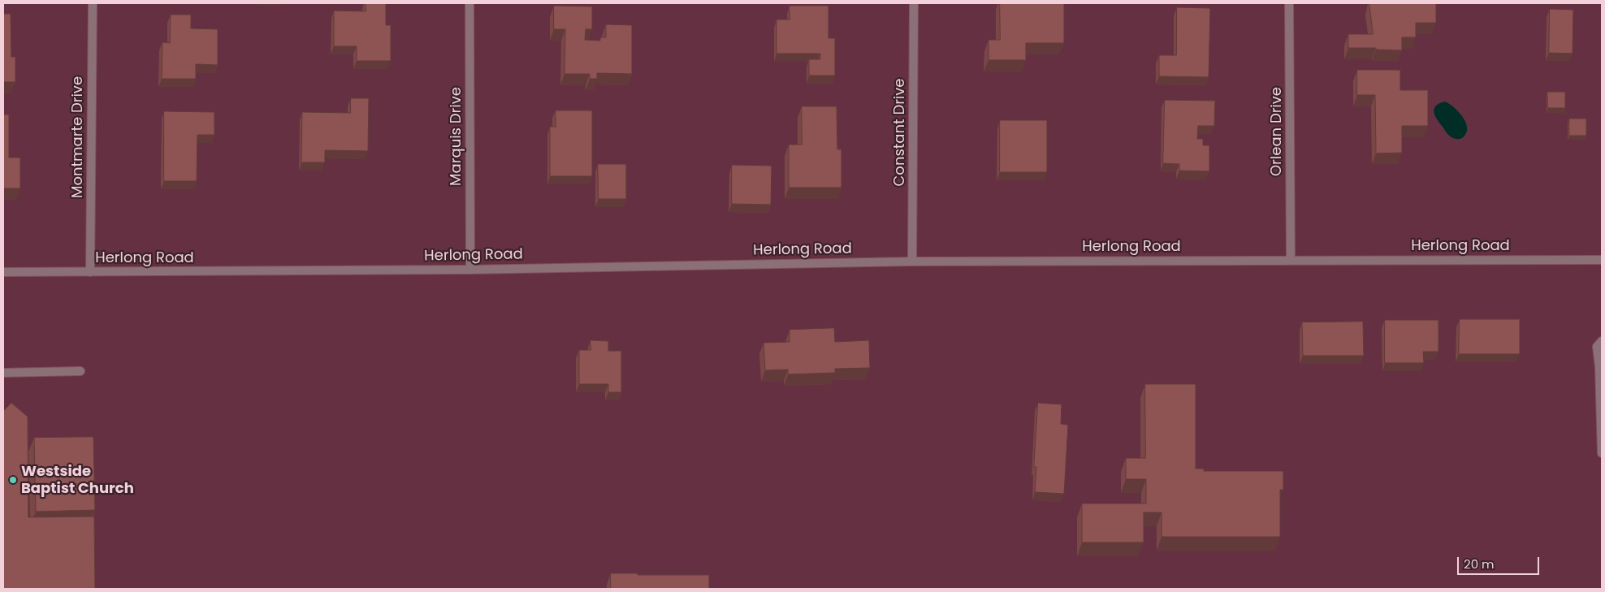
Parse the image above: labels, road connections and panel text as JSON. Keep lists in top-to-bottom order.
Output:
{
  "streets": {
    "street": [
      "Orlean Drive",
      "Constant Drive",
      "Marquis Drive",
      "Montmarte Drive",
      "Herlong Road"
    ]
  },
  "crossings": [
    ["Orlean Drive", "Herlong Road"],
    ["Constant Drive", "Herlong Road"],
    ["Marquis Drive", "Herlong Road"],
    ["Montmarte Drive", "Herlong Road"]
  ],
  "places": ["Westside Baptist Church"],
  "scale_bar": "20 m"
}
